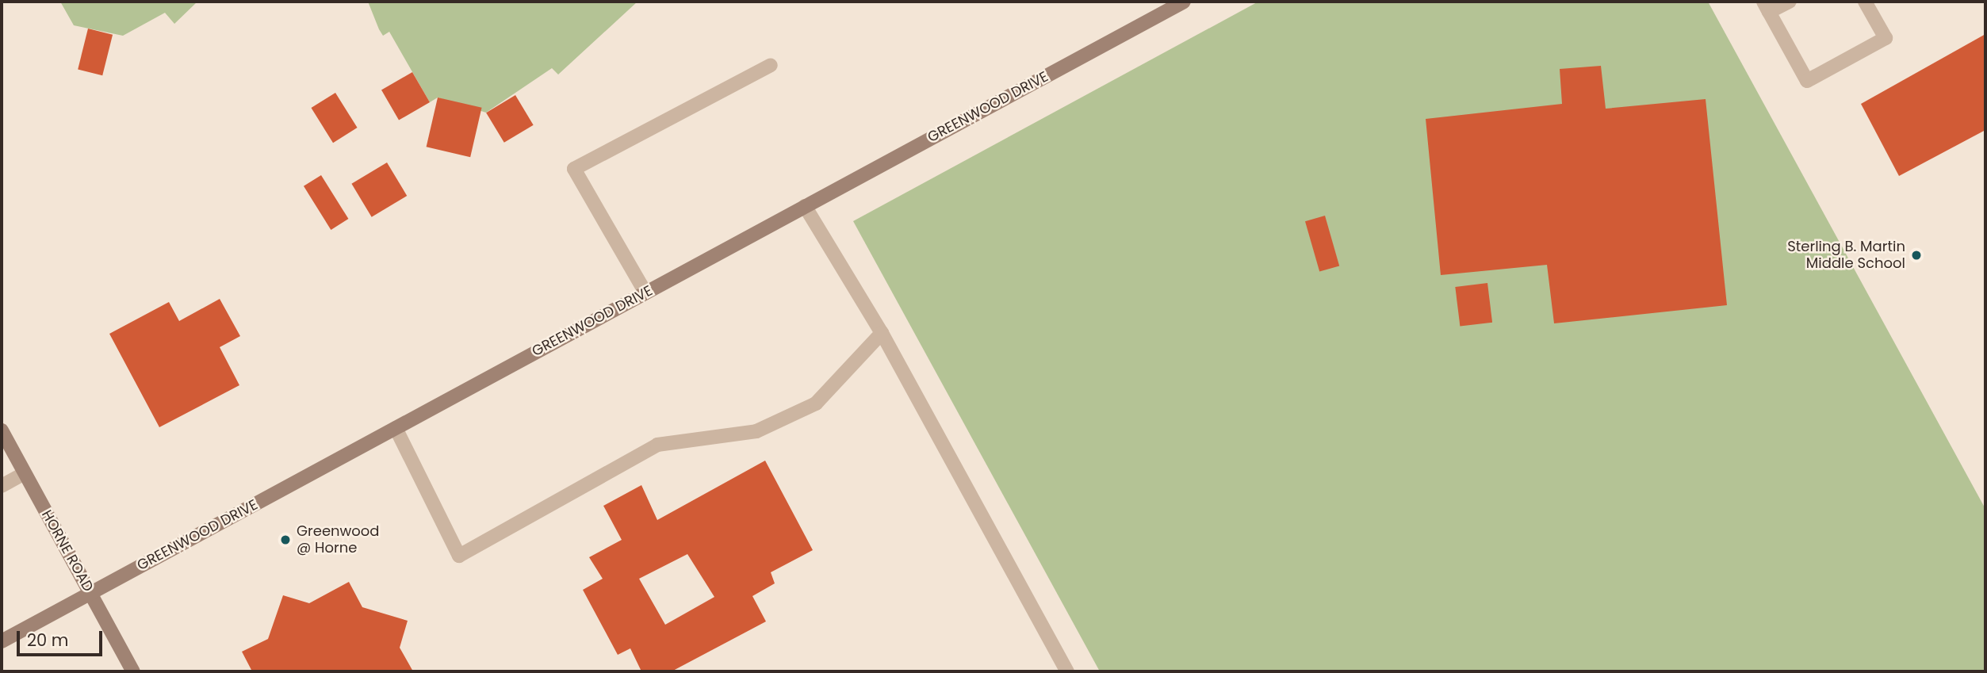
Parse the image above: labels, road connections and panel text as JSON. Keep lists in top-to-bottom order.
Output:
{
  "streets": {
    "main road": ["GREENWOOD DRIVE", "HORNE ROAD"]
  },
  "crossings": [
    ["GREENWOOD DRIVE", "HORNE ROAD"]
  ],
  "places": ["Sterling B. Martin Middle School", "Greenwood @ Horne"],
  "scale_bar": "20 m"
}
